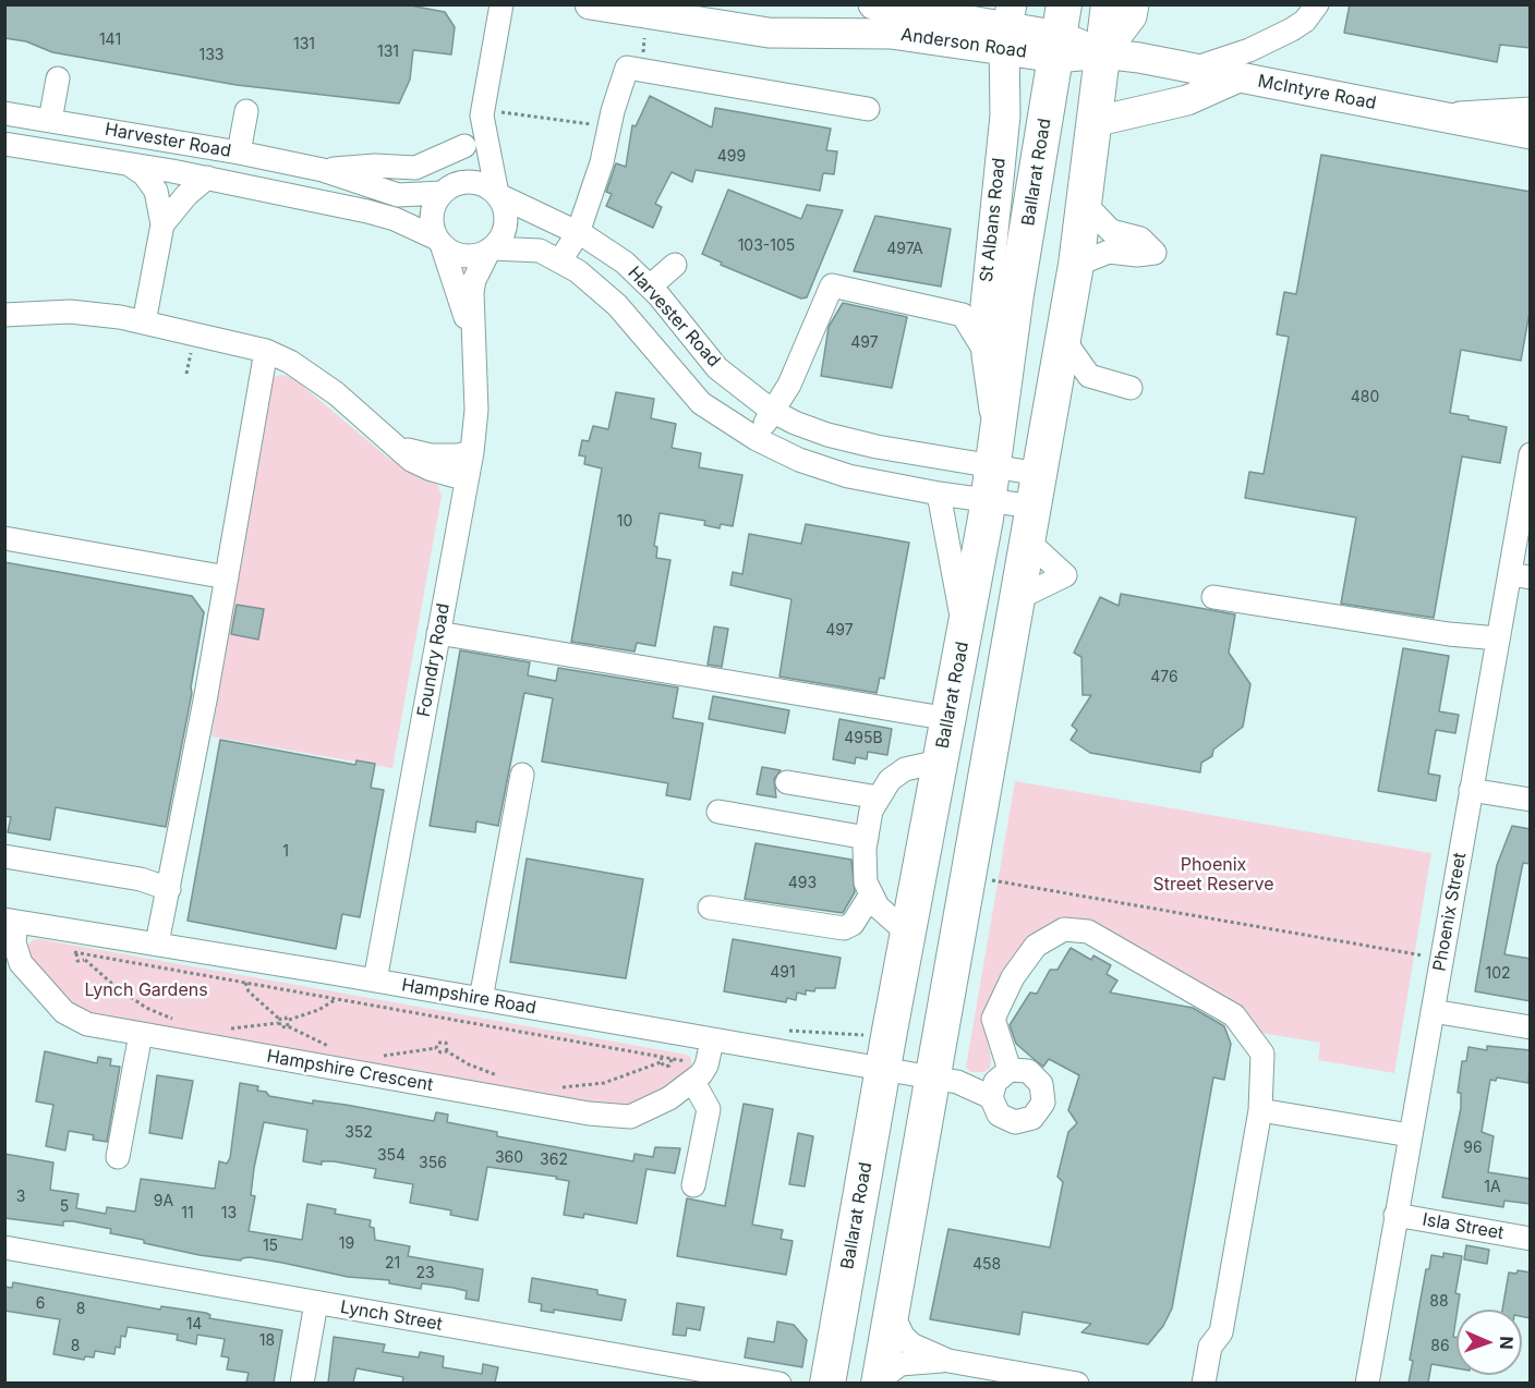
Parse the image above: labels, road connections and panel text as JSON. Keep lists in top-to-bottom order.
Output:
{
  "streets": {
    "highway": ["Ballarat Road"],
    "main road": ["Anderson Road", "McIntyre Road", "St Albans Road"],
    "street": [
      "Harvester Road",
      "Foundry Road",
      "Phoenix Street",
      "Hampshire Road",
      "Hampshire Crescent",
      "Isla Street",
      "Lynch Street"
    ]
  },
  "crossings": [
    ["Anderson Road", "McIntyre Road"],
    ["Anderson Road", "Ballarat Road"],
    ["Anderson Road", "St Albans Road"],
    ["Harvester Road", "Ballarat Road"],
    ["Harvester Road", "St Albans Road"],
    ["Harvester Road", "Foundry Road"],
    ["Ballarat Road", "St Albans Road"],
    ["Ballarat Road", "Hampshire Road"],
    ["Foundry Road", "Hampshire Road"],
    ["Phoenix Street", "Isla Street"],
    ["Hampshire Road", "Hampshire Crescent"]
  ],
  "parks": ["Phoenix Street Reserve", "Lynch Gardens"],
  "house_numbers": [
    "141",
    "131",
    "131",
    "133",
    "499",
    "103-105",
    "497A",
    "497",
    "480",
    "10",
    "497",
    "476",
    "495B",
    "1",
    "493",
    "491",
    "102",
    "352",
    "96",
    "354",
    "360",
    "362",
    "356",
    "1A",
    "3",
    "9A",
    "5",
    "11",
    "13",
    "19",
    "15",
    "21",
    "458",
    "23",
    "88",
    "6",
    "8",
    "14",
    "18",
    "8",
    "86"
  ],
  "north": "right"
}
